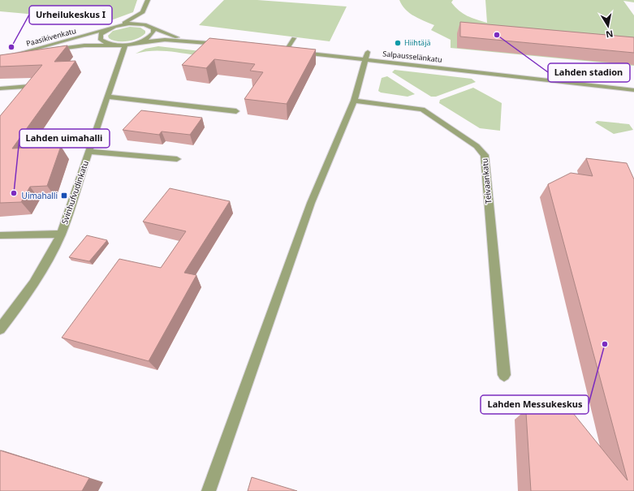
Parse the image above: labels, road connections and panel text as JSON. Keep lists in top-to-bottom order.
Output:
{
  "streets": {
    "street": [
      "Paasikivenkatu",
      "Salpausselänkatu",
      "Teivaankatu",
      "Svinhufvudinkatu"
    ]
  },
  "crossings": [
    ["Paasikivenkatu", "Svinhufvudinkatu"]
  ],
  "places": {
    "other": [
      "Lahden stadion",
      "Hiihtäjä",
      "Urheilukeskus I",
      "Lahden uimahalli",
      "Lahden Messukeskus"
    ],
    "transit": ["Uimahalli"]
  },
  "north": "bottom"
}
